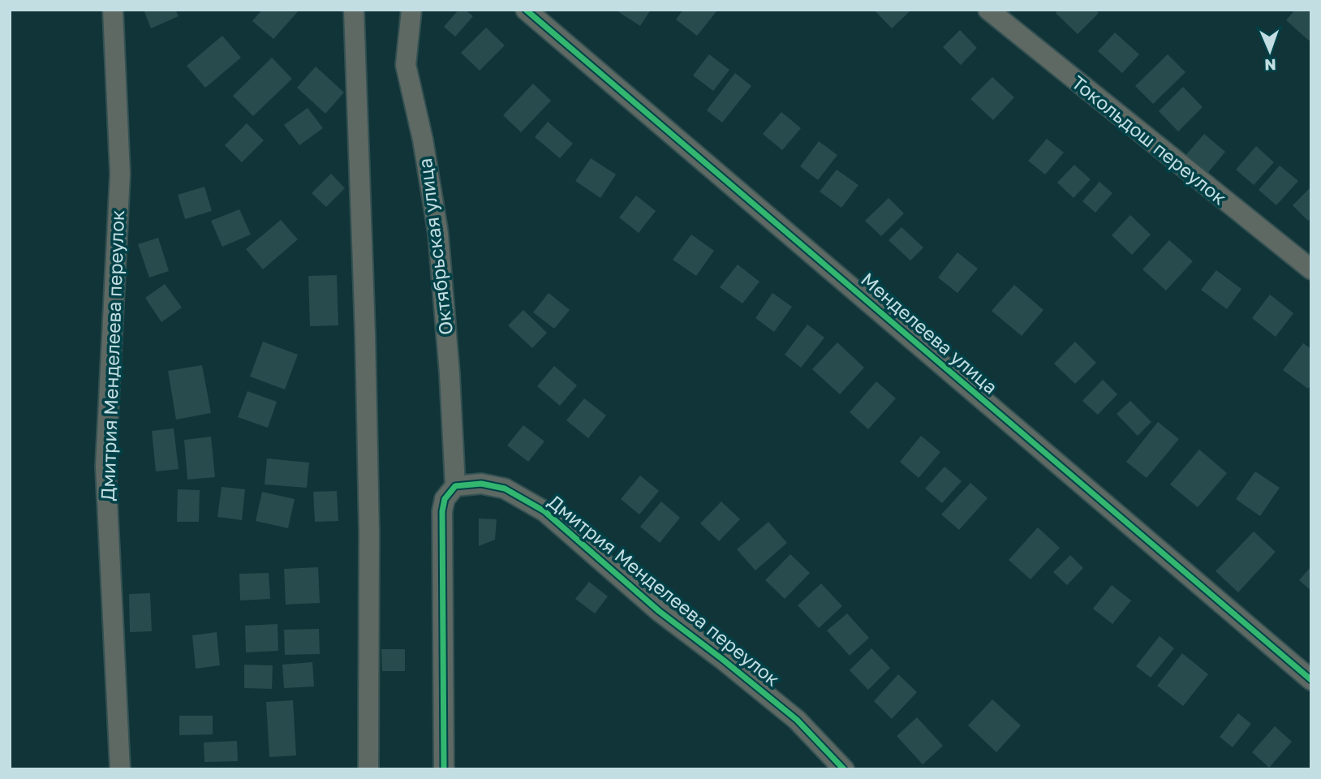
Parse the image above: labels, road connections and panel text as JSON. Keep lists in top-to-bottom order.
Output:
{
  "streets": {
    "street": [
      "Токольдош переулок",
      "Октябрьская улица",
      "Менделеева улица",
      "Дмитрия Менделеева переулок"
    ]
  },
  "crossings": [
    ["Октябрьская улица", "Дмитрия Менделеева переулок"]
  ],
  "north": "bottom"
}
